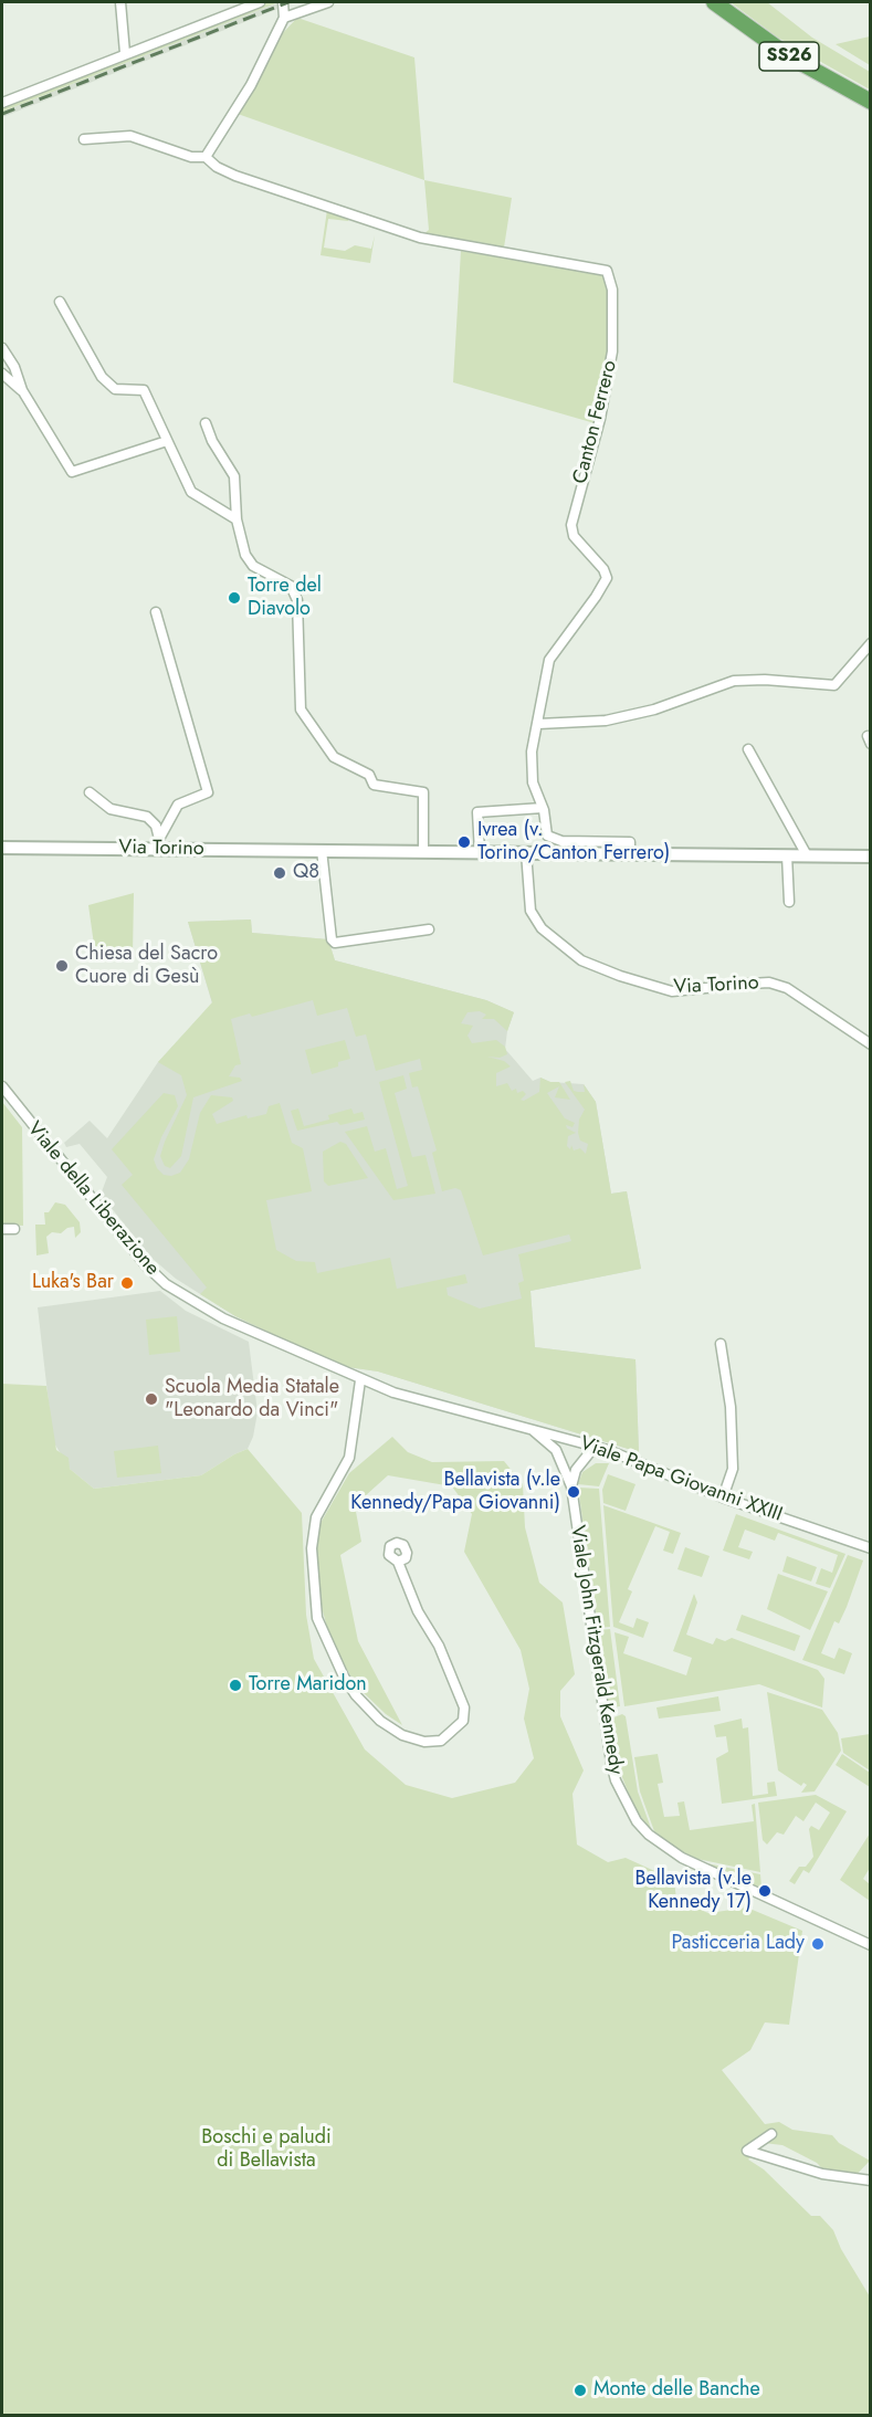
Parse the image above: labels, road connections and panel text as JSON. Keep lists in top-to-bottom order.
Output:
{
  "streets": {
    "main road": ["SS26"],
    "street": [
      "Canton Ferrero",
      "Via Torino",
      "Viale della Liberazione",
      "Viale Papa Giovanni XXIII",
      "Viale John Fitzgerald Kennedy"
    ]
  },
  "crossings": [
    ["Canton Ferrero", "Via Torino"],
    ["Viale della Liberazione", "Viale Papa Giovanni XXIII"],
    ["Viale Papa Giovanni XXIII", "Viale John Fitzgerald Kennedy"]
  ],
  "parks": ["Boschi e paludi di Bellavista"],
  "places": [
    "Torre del Diavolo",
    "Ivrea (v. Torino/Canton Ferrero)",
    "Q8",
    "Chiesa del Sacro Cuore di Gesù",
    "Luka's Bar",
    "Scuola Media Statale \"Leonardo da Vinci\"",
    "Bellavista (v.le Kennedy/Papa Giovanni)",
    "Torre Maridon",
    "Bellavista (v.le Kennedy 17)",
    "Pasticceria Lady",
    "Monte delle Banche"
  ]
}
